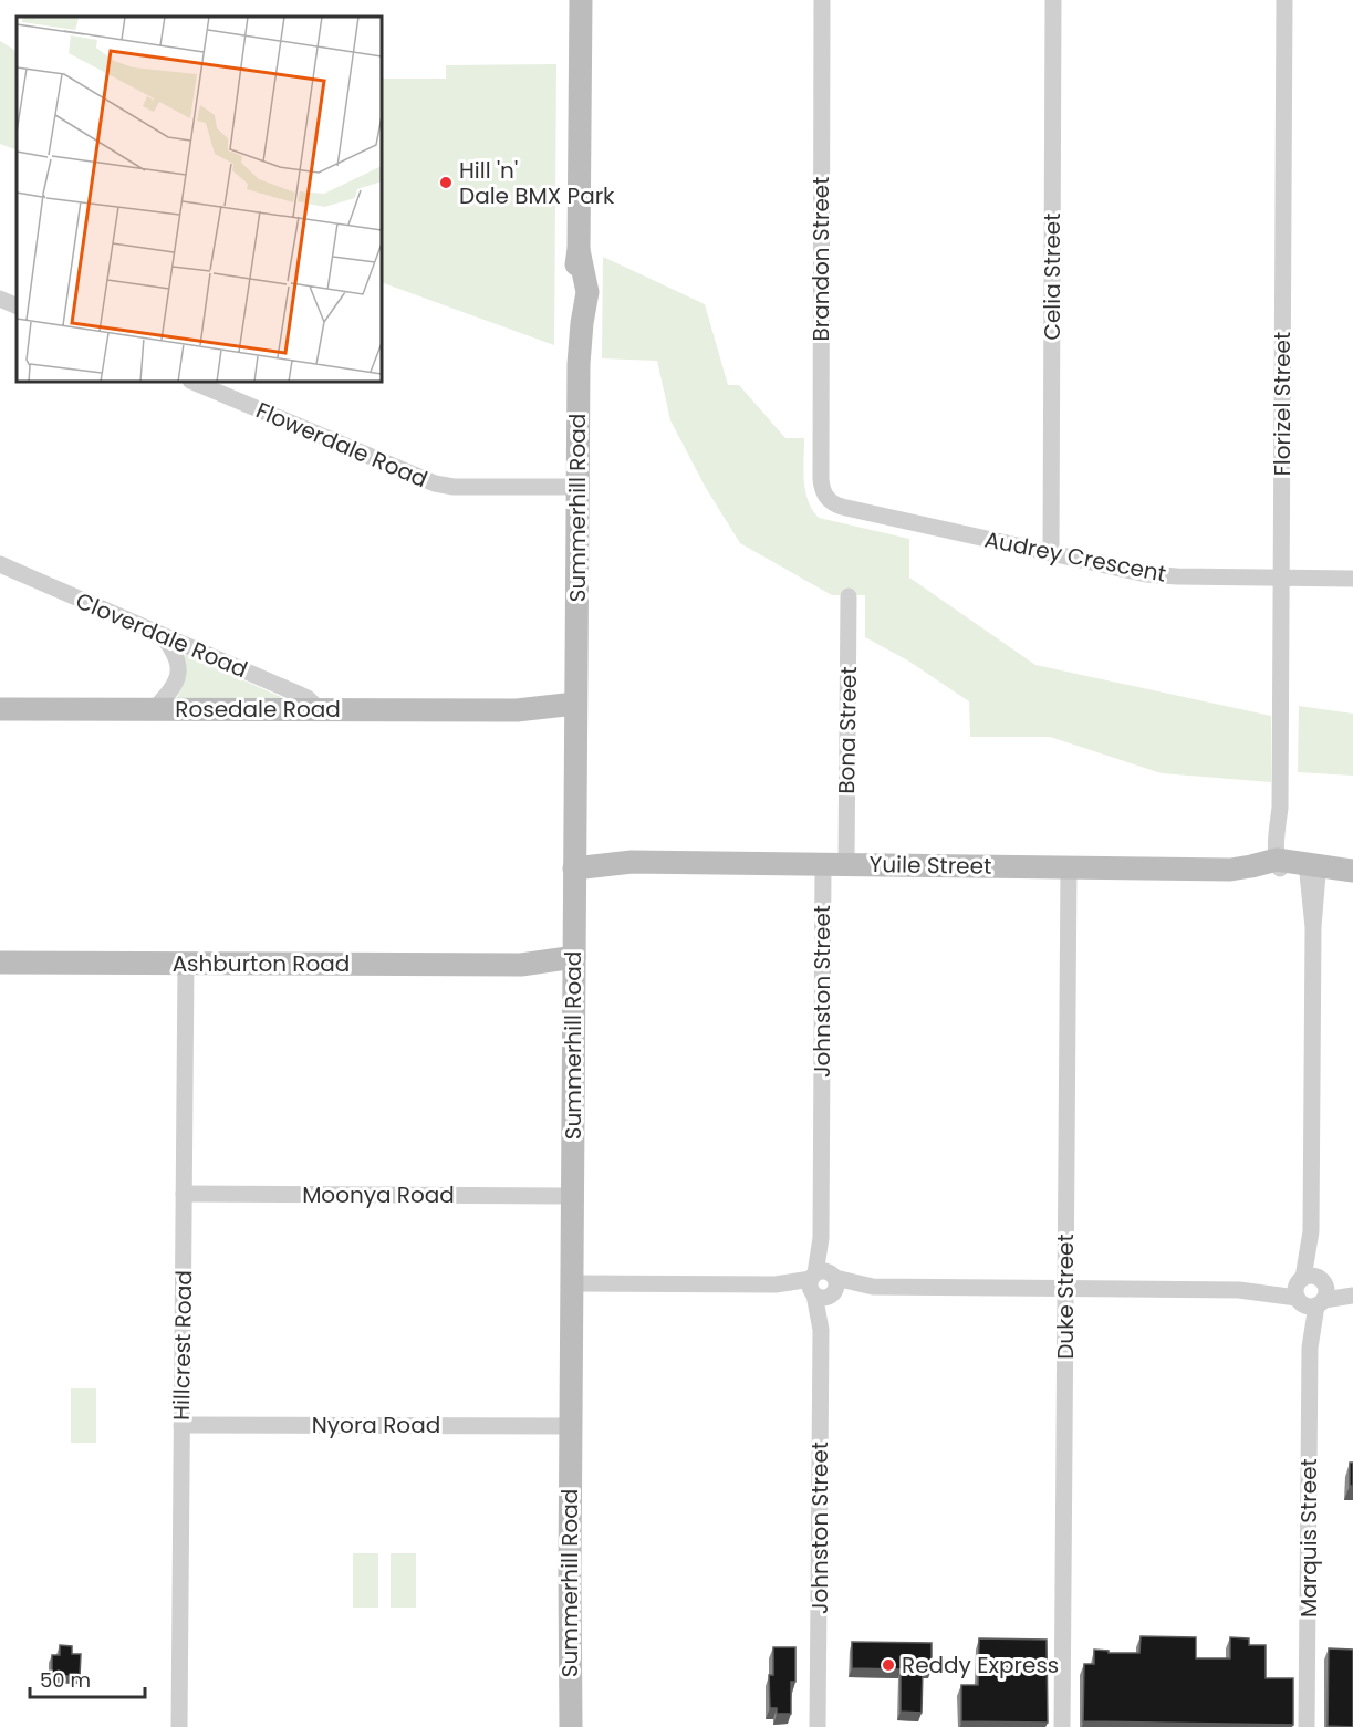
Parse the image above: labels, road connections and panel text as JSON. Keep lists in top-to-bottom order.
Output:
{
  "streets": {
    "street": [
      "Brandon Street",
      "Celia Street",
      "Florizel Street",
      "Flowerdale Road",
      "Summerhill Road",
      "Audrey Crescent",
      "Cloverdale Road",
      "Rosedale Road",
      "Bona Street",
      "Yuile Street",
      "Ashburton Road",
      "Johnston Street",
      "Moonya Road",
      "Duke Street",
      "Hillcrest Road",
      "Nyora Road",
      "Marquis Street"
    ]
  },
  "crossings": [
    ["Brandon Street", "Audrey Crescent"],
    ["Celia Street", "Audrey Crescent"],
    ["Florizel Street", "Audrey Crescent"],
    ["Florizel Street", "Yuile Street"],
    ["Flowerdale Road", "Summerhill Road"],
    ["Summerhill Road", "Rosedale Road"],
    ["Summerhill Road", "Yuile Street"],
    ["Summerhill Road", "Ashburton Road"],
    ["Summerhill Road", "Moonya Road"],
    ["Summerhill Road", "Nyora Road"],
    ["Cloverdale Road", "Rosedale Road"],
    ["Bona Street", "Yuile Street"],
    ["Bona Street", "Johnston Street"],
    ["Yuile Street", "Johnston Street"],
    ["Yuile Street", "Duke Street"],
    ["Yuile Street", "Marquis Street"],
    ["Ashburton Road", "Hillcrest Road"],
    ["Moonya Road", "Hillcrest Road"],
    ["Hillcrest Road", "Nyora Road"]
  ],
  "places": ["Hill 'n' Dale BMX Park", "Reddy Express"],
  "scale_bar": "50 m"
}
